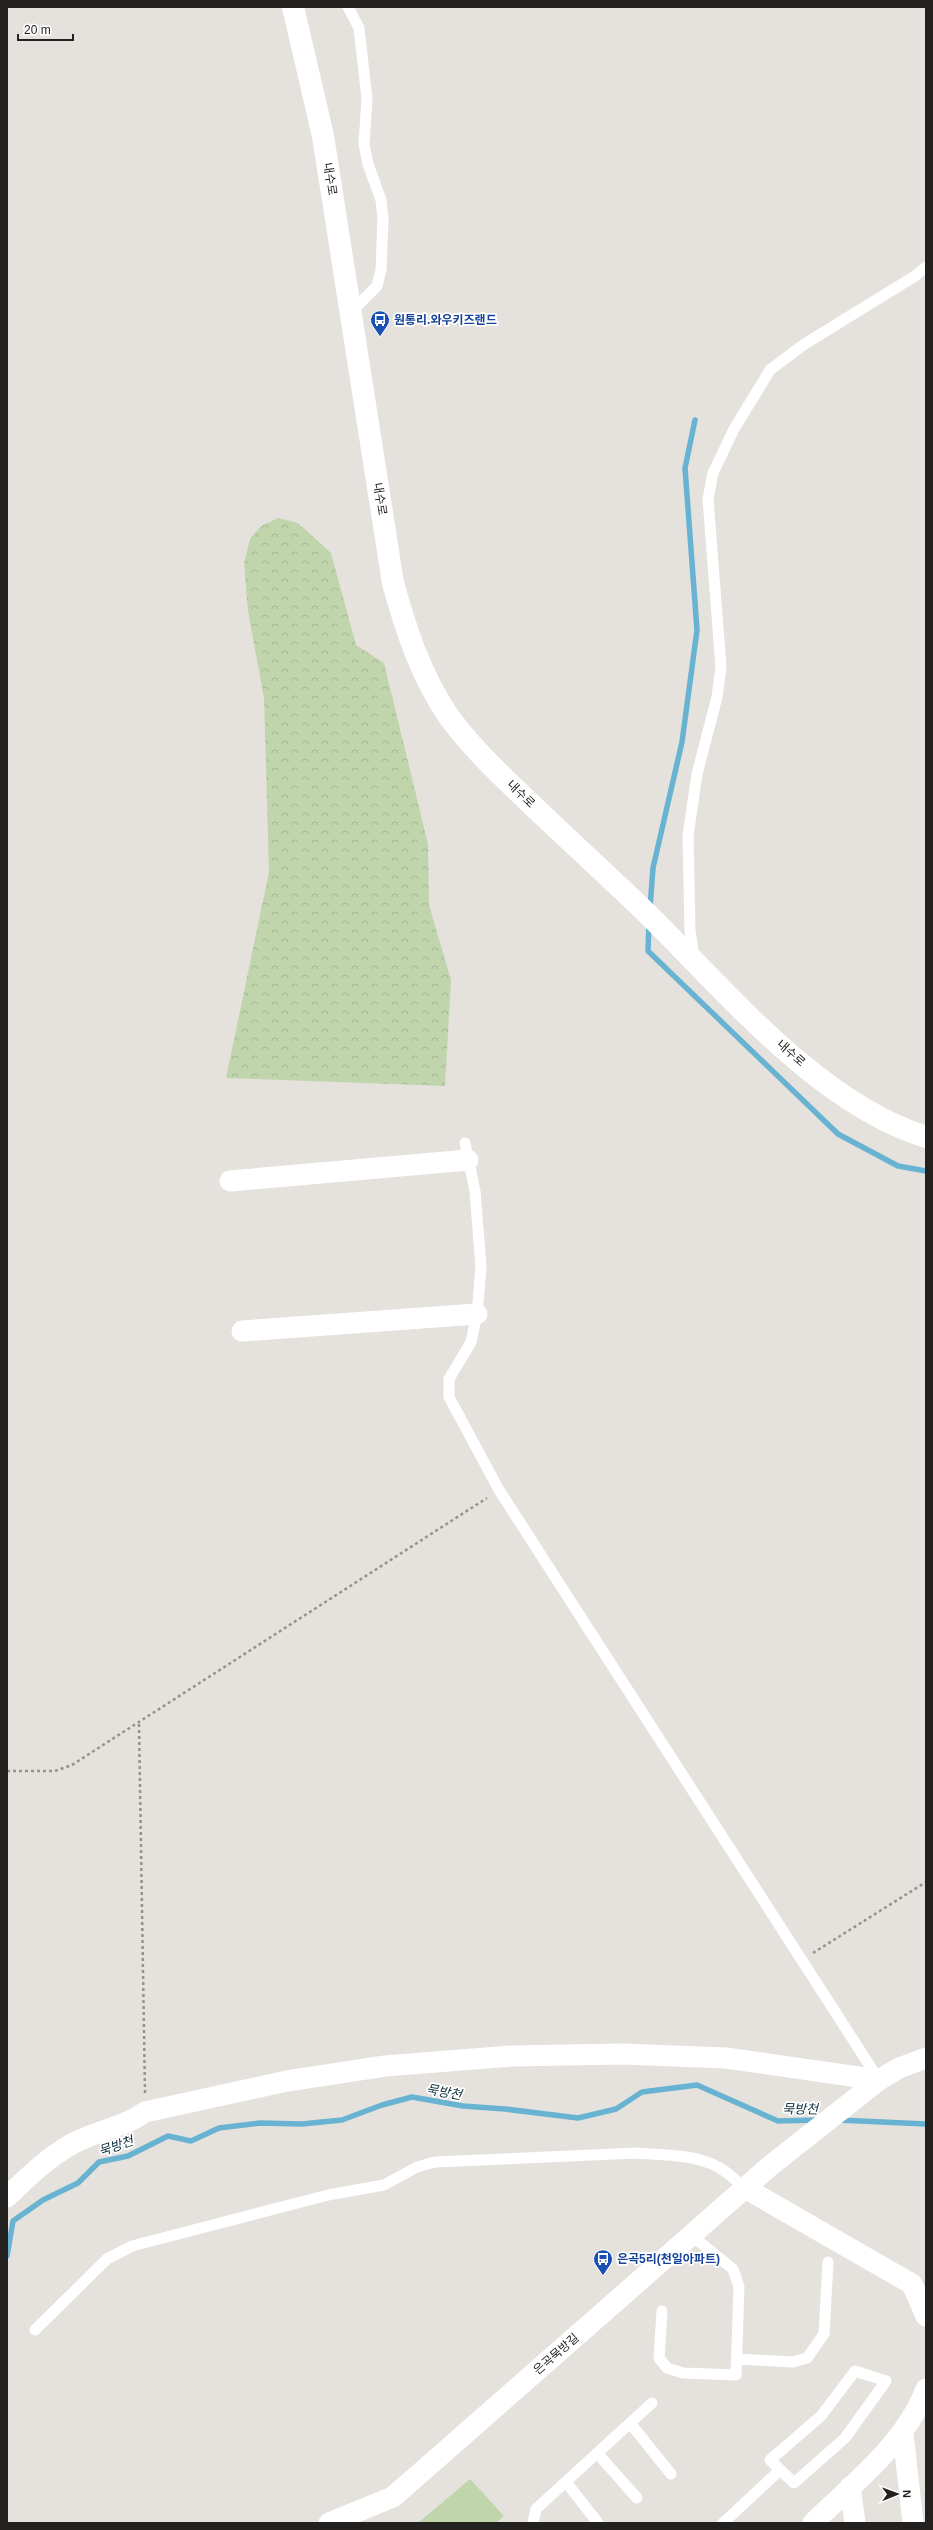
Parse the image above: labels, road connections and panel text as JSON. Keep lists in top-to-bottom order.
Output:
{
  "streets": {
    "street": ["내수로", "은곡묵방길"]
  },
  "water": ["묵방천"],
  "places": {
    "bus stop": ["원통리.와우키즈랜드", "은곡5리(천일아파트)"]
  },
  "scale_bar": "20 m",
  "north": "right"
}
